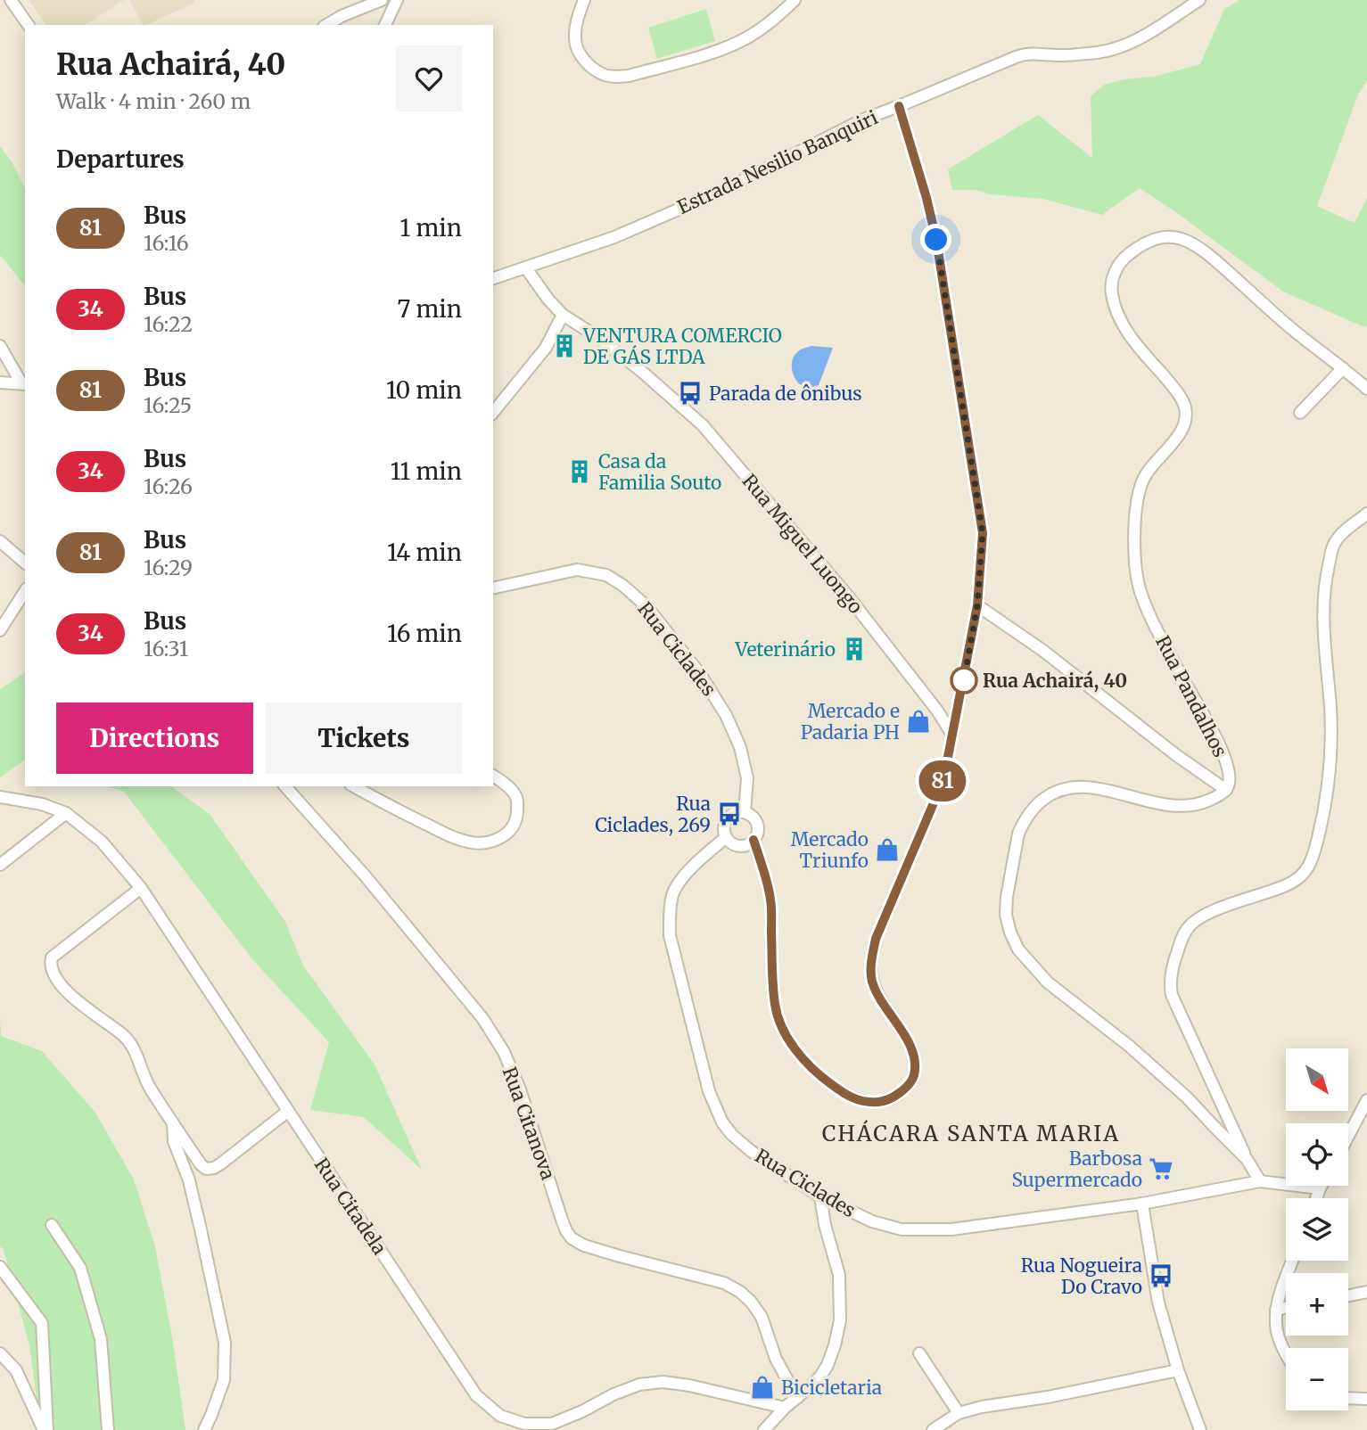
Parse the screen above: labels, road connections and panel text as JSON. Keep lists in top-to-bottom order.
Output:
{
  "streets": {
    "street": [
      "Estrada Nesilio Banquiri",
      "Rua Miguel Luongo",
      "Rua Ciclades",
      "Rua Pandalhos",
      "Rua Citanova",
      "Rua Citadela"
    ]
  },
  "crossings": [
    ["Estrada Nesilio Banquiri", "Rua Miguel Luongo"]
  ],
  "districts": ["CHÁCARA SANTA MARIA"],
  "places": {
    "building": ["VENTURA COMERCIO DE GÁS LTDA", "Casa da Familia Souto", "Veterinário"],
    "bus stop": ["Parada de ônibus", "Rua Ciclades, 269", "Rua Nogueira Do Cravo"],
    "other": ["Rua Achairá, 40"],
    "shop": ["Mercado e Padaria PH", "Mercado Triunfo", "Bicicletaria"],
    "supermarket": ["Barbosa Supermercado"]
  },
  "lines": ["bus line 81"],
  "north": "bottom right",
  "page": {
    "on_map": "81",
    "heading": [
      ["Rua Achairá, 40", "Walk · 4 min · 260 m"],
      "Departures"
    ],
    "list": [
      {
        "mark": "81",
        "name": "Bus",
        "note": "16:16",
        "value": "1 min"
      },
      {
        "mark": "34",
        "name": "Bus",
        "note": "16:22",
        "value": "7 min"
      },
      {
        "mark": "81",
        "name": "Bus",
        "note": "16:25",
        "value": "10 min"
      },
      {
        "mark": "34",
        "name": "Bus",
        "note": "16:26",
        "value": "11 min"
      },
      {
        "mark": "81",
        "name": "Bus",
        "note": "16:29",
        "value": "14 min"
      },
      {
        "mark": "34",
        "name": "Bus",
        "note": "16:31",
        "value": "16 min"
      }
    ],
    "buttons": ["Directions", "Tickets"],
    "map_buttons": ["+", "−"]
  }
}
